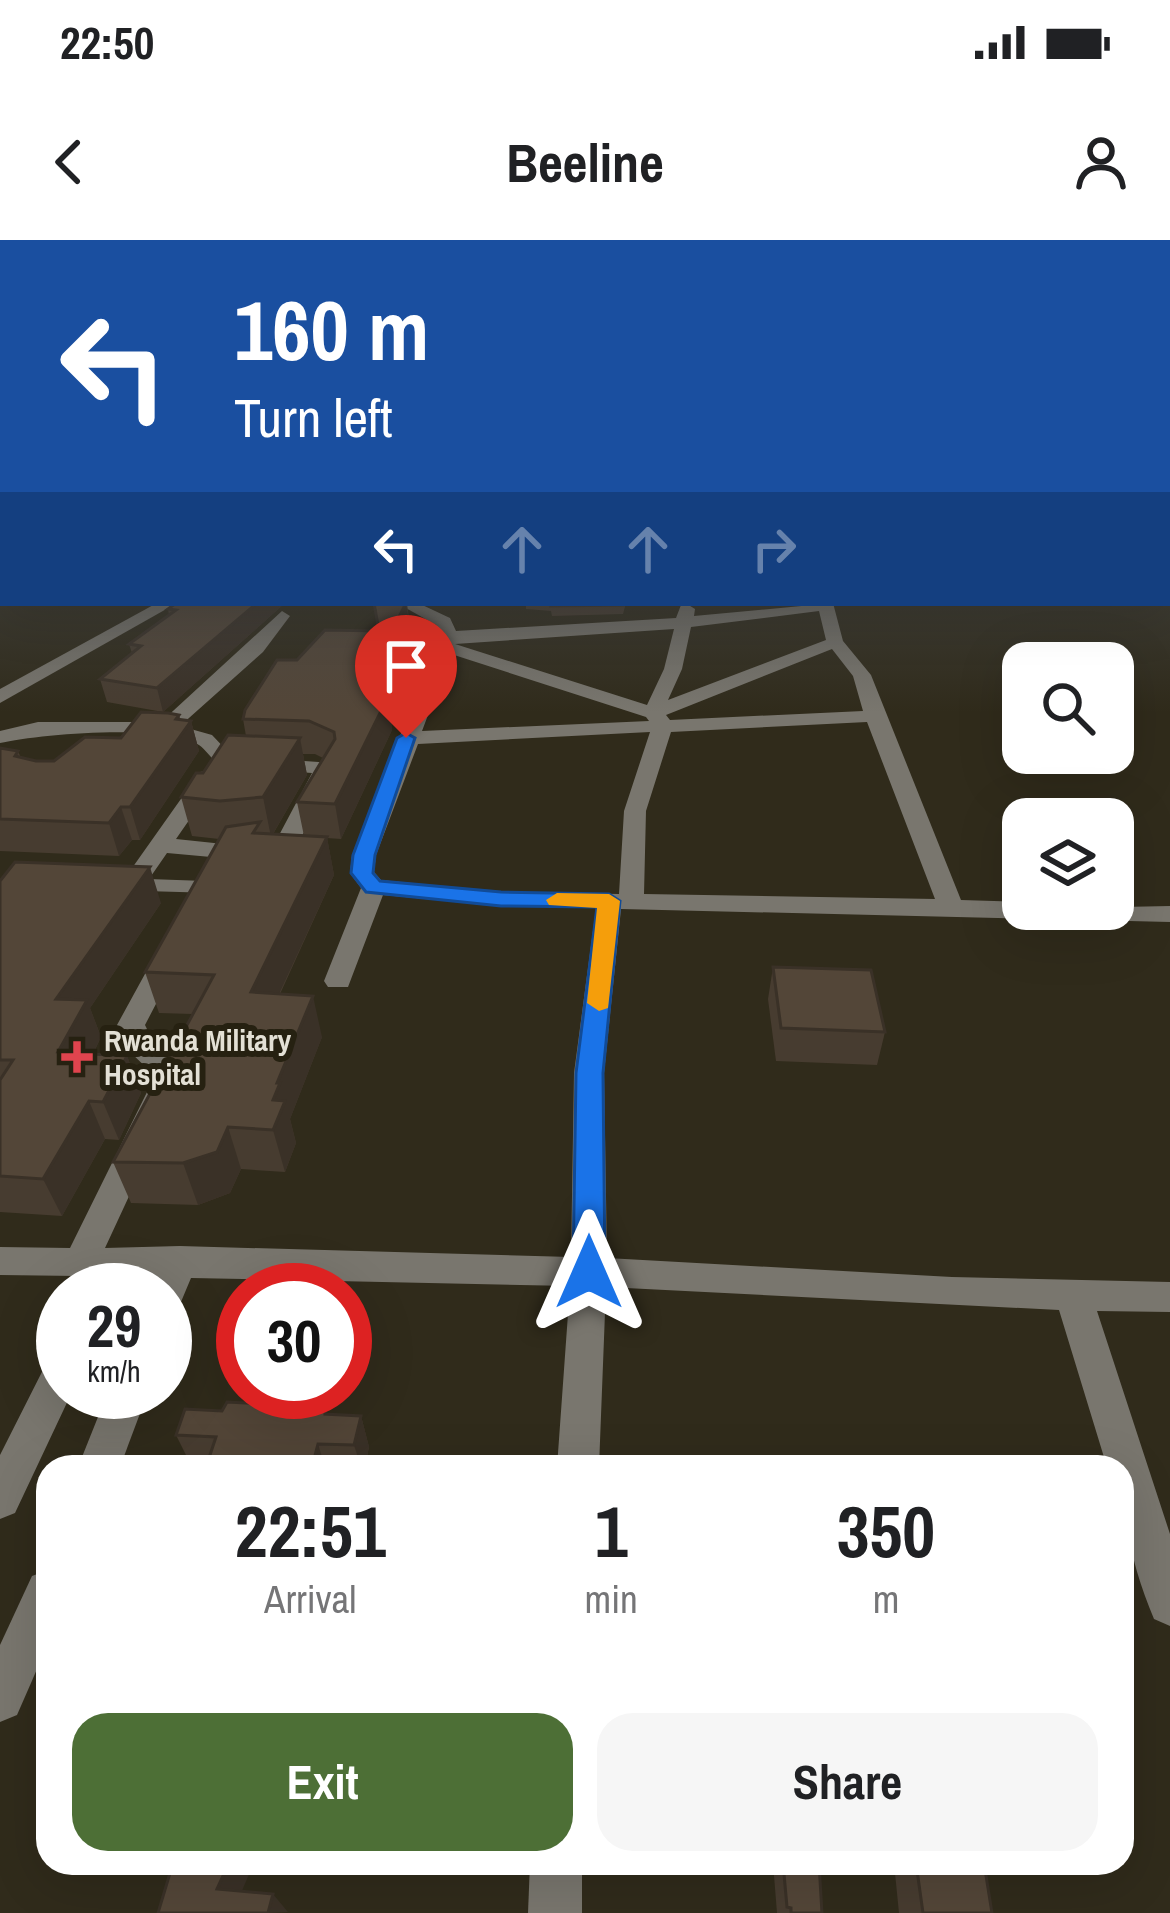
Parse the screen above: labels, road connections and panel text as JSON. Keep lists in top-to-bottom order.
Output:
{
  "places": {
    "health": ["Rwanda Military Hospital"]
  },
  "page": {
    "status": "22:50",
    "header": "Beeline",
    "turn": ["160 m", "Turn left"],
    "speed": "29 km/h",
    "limit": "30",
    "eta": [
      "22:51",
      "Arrival",
      "1",
      "min",
      "350",
      "m"
    ],
    "buttons": ["Exit", "Share"]
  }
}
